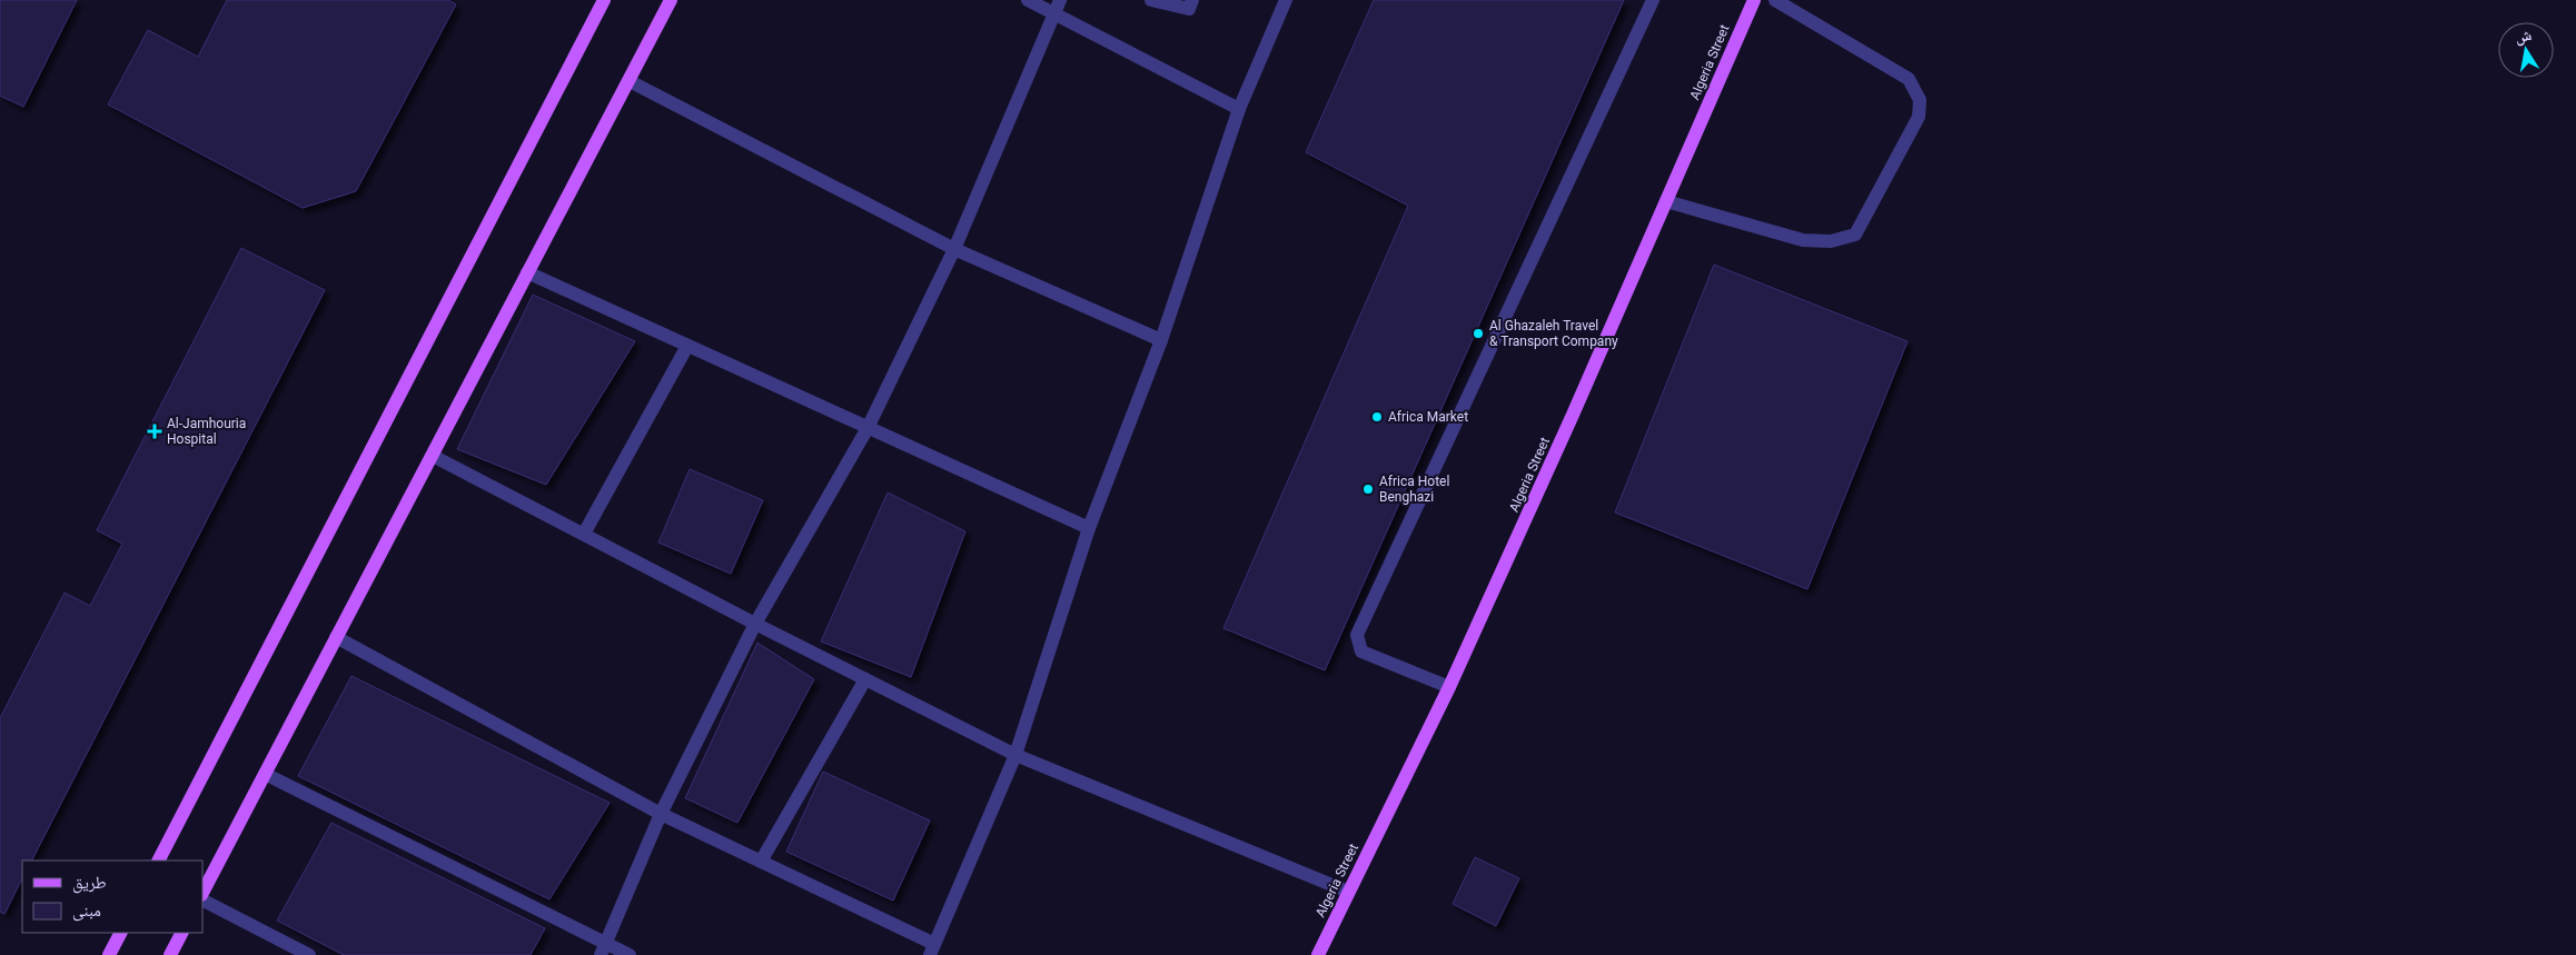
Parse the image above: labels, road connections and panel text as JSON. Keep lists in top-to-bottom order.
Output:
{
  "streets": {
    "main road": ["Algeria Street"]
  },
  "places": {
    "other": ["Al Ghazaleh Travel & Transport Company", "Africa Market", "Africa Hotel Benghazi"],
    "health": ["Al-Jamhouria Hospital"]
  },
  "legend": ["طريق", "مبنى"],
  "north": "top"
}
